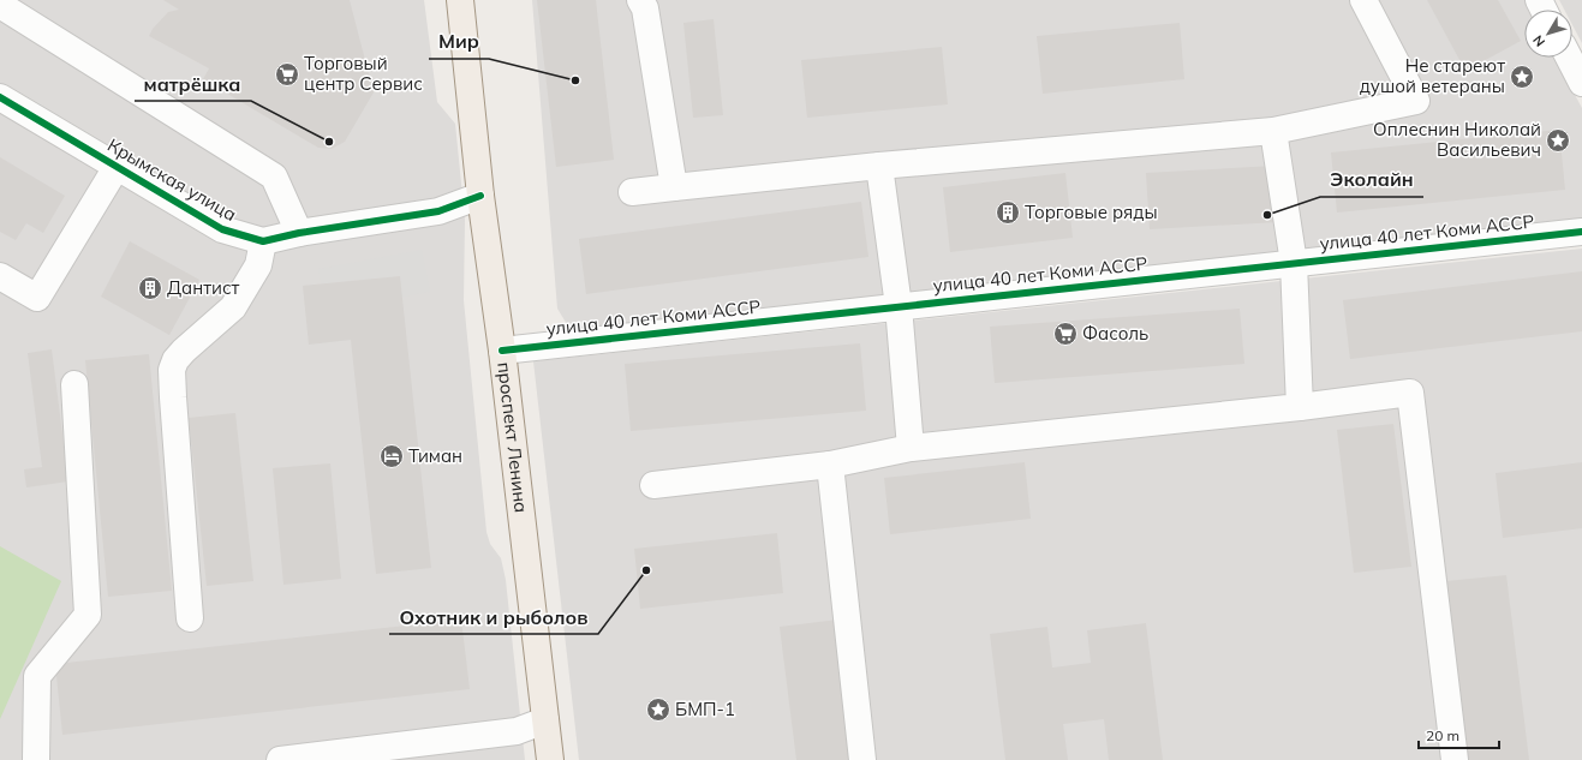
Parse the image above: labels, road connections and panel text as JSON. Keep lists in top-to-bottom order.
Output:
{
  "streets": {
    "main road": ["проспект Ленина"],
    "street": ["Крымская улица", "улица 40 лет Коми АССР"]
  },
  "crossings": [
    ["Крымская улица", "проспект Ленина"],
    ["улица 40 лет Коми АССР", "проспект Ленина"]
  ],
  "places": {
    "supermarket": ["Торговый центр Сервис", "Фасоль"],
    "place": ["Не стареют душой ветераны", "Оплеснин Николай Васильевич", "БМП-1"],
    "other": [
      "Мир",
      "матрёшка",
      "Эколайн",
      "Охотник и рыболов"
    ],
    "building": ["Торговые ряды", "Дантист"],
    "hotel": ["Тиман"]
  },
  "scale_bar": "20 m",
  "north": "bottom left"
}
